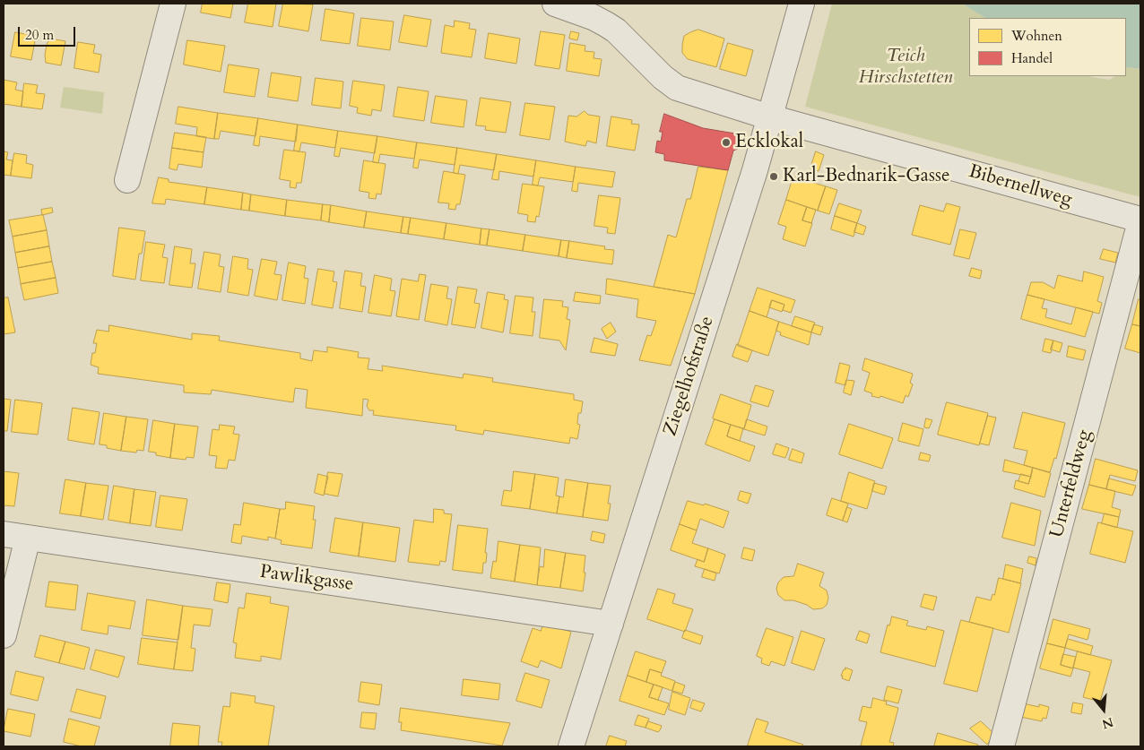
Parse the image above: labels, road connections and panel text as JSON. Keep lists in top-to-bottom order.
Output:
{
  "streets": {
    "street": [
      "Bibernellweg",
      "Ziegelhofstraße",
      "Unterfeldweg",
      "Pawlikgasse"
    ]
  },
  "crossings": [
    ["Bibernellweg", "Ziegelhofstraße"],
    ["Bibernellweg", "Unterfeldweg"],
    ["Ziegelhofstraße", "Pawlikgasse"]
  ],
  "parks": ["Teich Hirschstetten"],
  "places": ["Ecklokal", "Karl-Bednarik-Gasse"],
  "legend": ["Wohnen", "Handel"],
  "scale_bar": "20 m",
  "north": "bottom"
}
